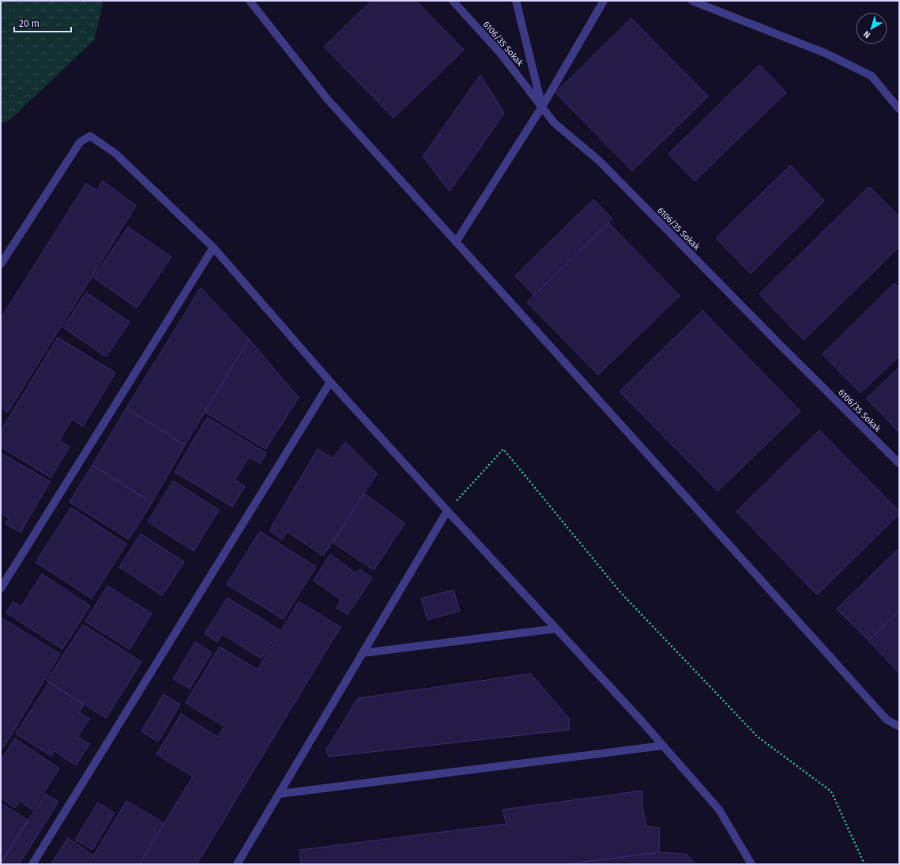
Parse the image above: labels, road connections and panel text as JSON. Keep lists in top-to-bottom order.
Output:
{
  "streets": {
    "street": ["6106/35 Sokak"]
  },
  "scale_bar": "20 m",
  "north": "bottom left"
}
